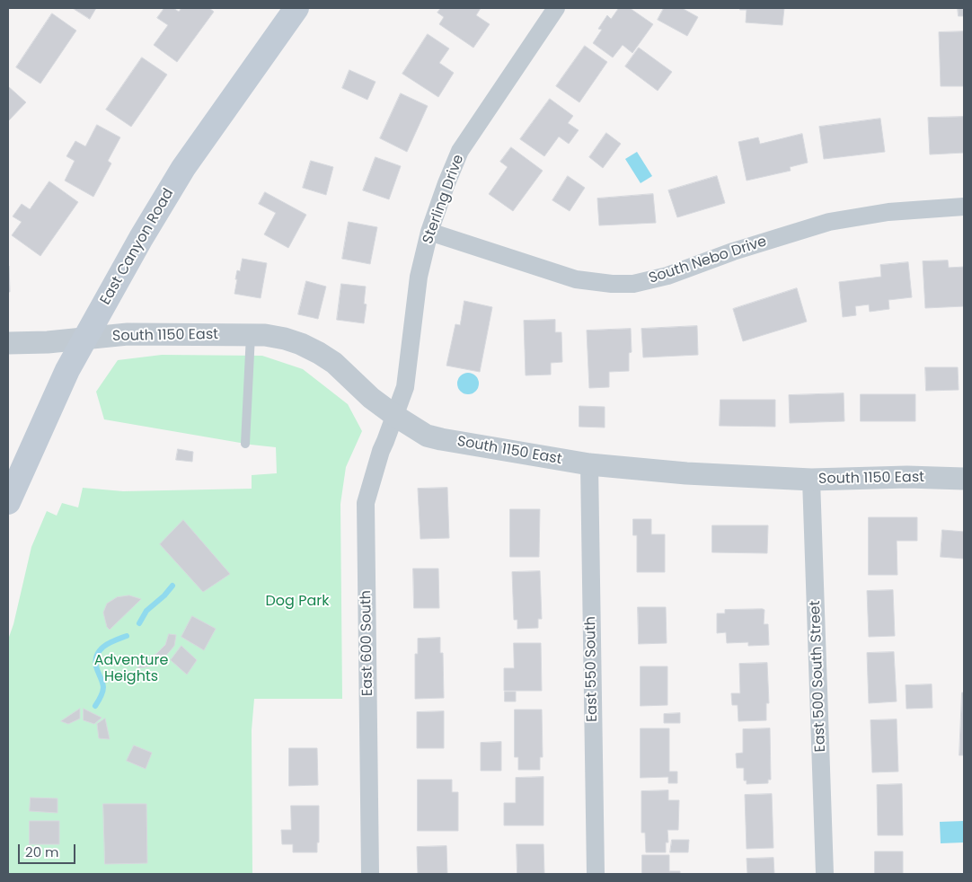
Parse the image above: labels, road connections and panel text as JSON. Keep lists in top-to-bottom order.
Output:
{
  "streets": {
    "main road": ["East Canyon Road"],
    "street": [
      "Sterling Drive",
      "South Nebo Drive",
      "South 1150 East",
      "East 600 South",
      "East 550 South",
      "East 500 South Street"
    ]
  },
  "crossings": [
    ["Sterling Drive", "South Nebo Drive"],
    ["Sterling Drive", "South 1150 East"],
    ["Sterling Drive", "East 600 South"],
    ["East Canyon Road", "South 1150 East"],
    ["South 1150 East", "East 600 South"],
    ["South 1150 East", "East 550 South"],
    ["South 1150 East", "East 500 South Street"]
  ],
  "parks": ["Dog Park", "Adventure Heights"],
  "scale_bar": "20 m"
}
